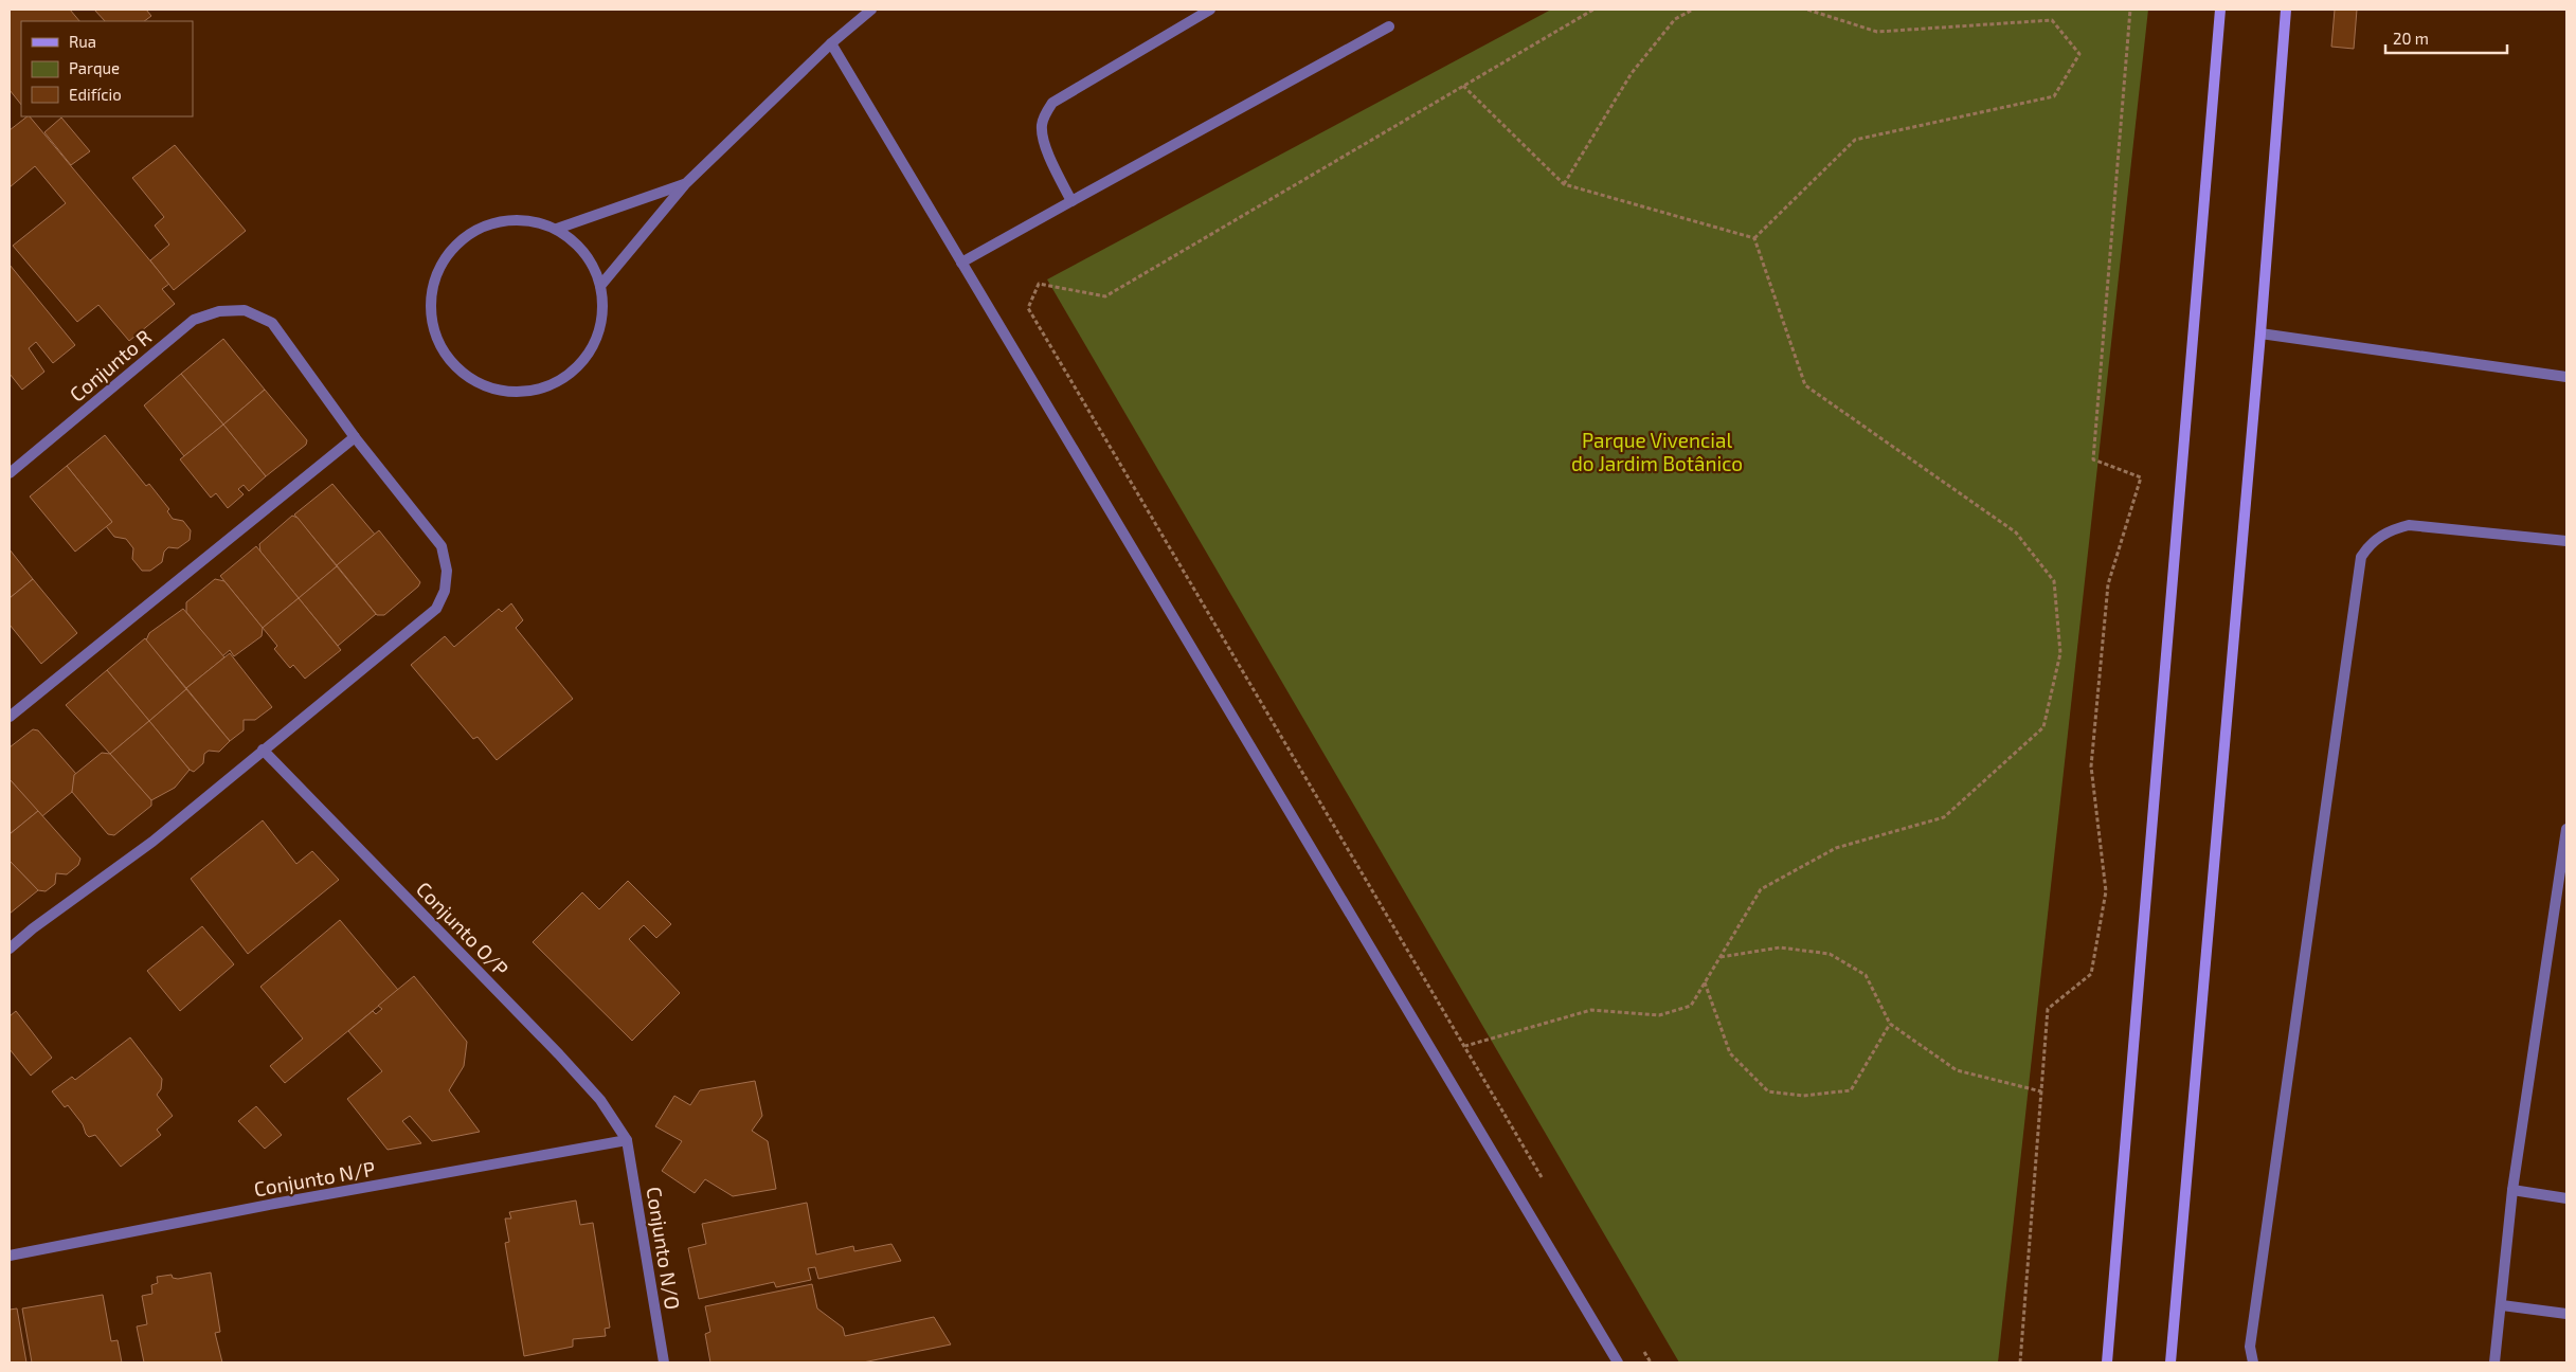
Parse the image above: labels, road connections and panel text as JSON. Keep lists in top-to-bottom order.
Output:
{
  "streets": {
    "street": [
      "Conjunto R",
      "Conjunto O/P",
      "Conjunto N/P",
      "Conjunto N/O"
    ]
  },
  "crossings": [
    ["Conjunto O/P", "Conjunto N/P"],
    ["Conjunto O/P", "Conjunto N/O"],
    ["Conjunto N/P", "Conjunto N/O"]
  ],
  "parks": ["Parque Vivencial do Jardim Botânico"],
  "legend": ["Rua", "Parque", "Edifício"],
  "scale_bar": "20 m"
}
